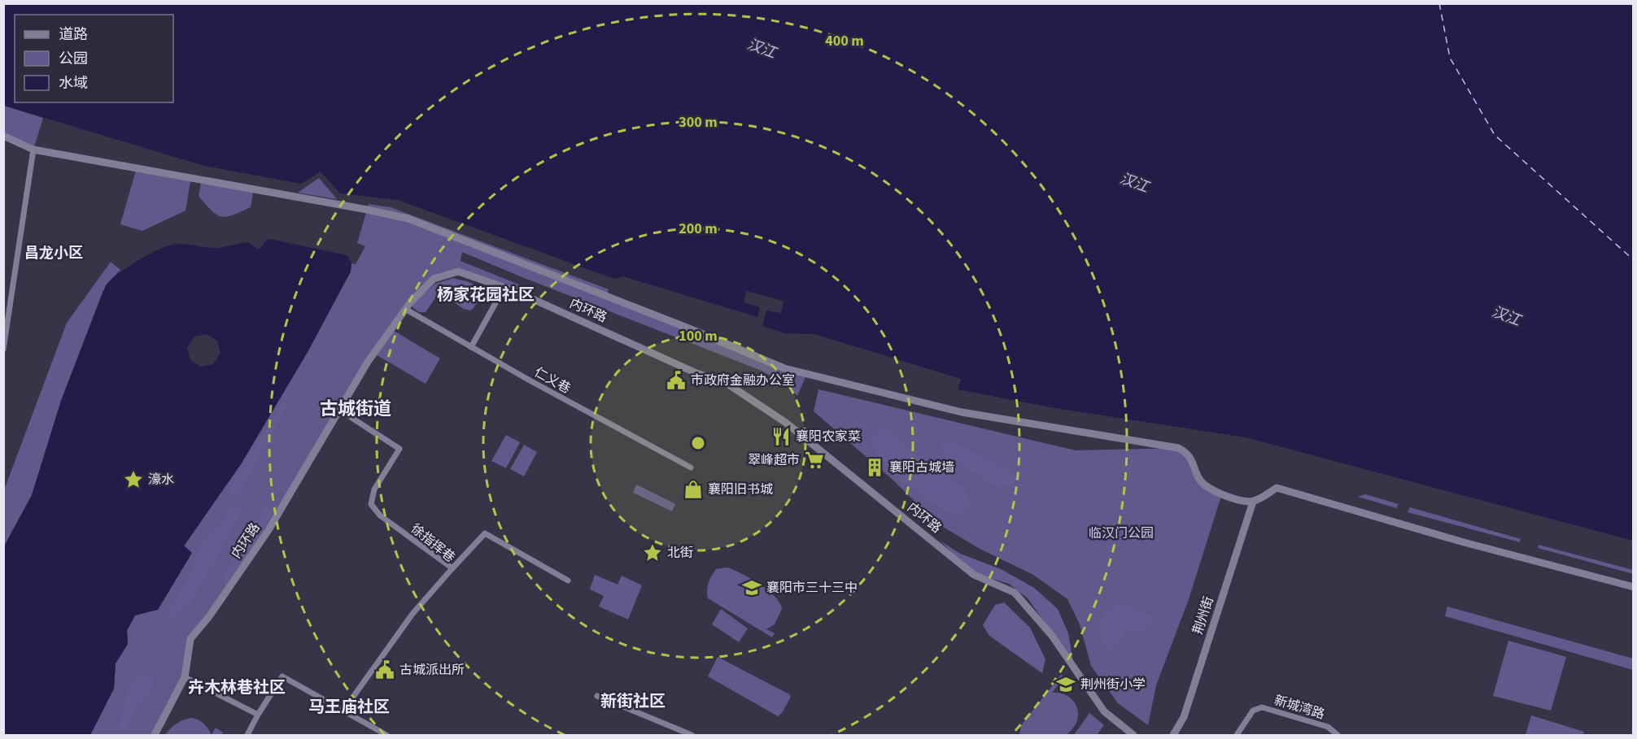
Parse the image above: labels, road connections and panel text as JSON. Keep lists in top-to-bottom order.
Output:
{
  "streets": {
    "street": [
      "内环路",
      "仁义巷",
      "徐指挥巷",
      "荆州街",
      "新城湾路"
    ]
  },
  "crossings": [
    ["内环路", "仁义巷"],
    ["内环路", "徐指挥巷"]
  ],
  "districts": [
    "昌龙小区",
    "杨家花园社区",
    "古城街道",
    "卉木林巷社区",
    "新街社区",
    "马王庙社区"
  ],
  "water": ["汉江"],
  "parks": ["临汉门公园"],
  "places": {
    "public building": ["市政府金融办公室", "古城派出所"],
    "restaurant": ["襄阳农家菜"],
    "supermarket": ["翠峰超市"],
    "building": ["襄阳古城墙"],
    "place": ["濠水", "北街"],
    "shop": ["襄阳旧书城"],
    "school or university": ["襄阳市三十三中", "荆州街小学"]
  },
  "legend": ["道路", "公园", "水域"],
  "rings": [
    "400 m",
    "300 m",
    "200 m",
    "100 m"
  ]
}
